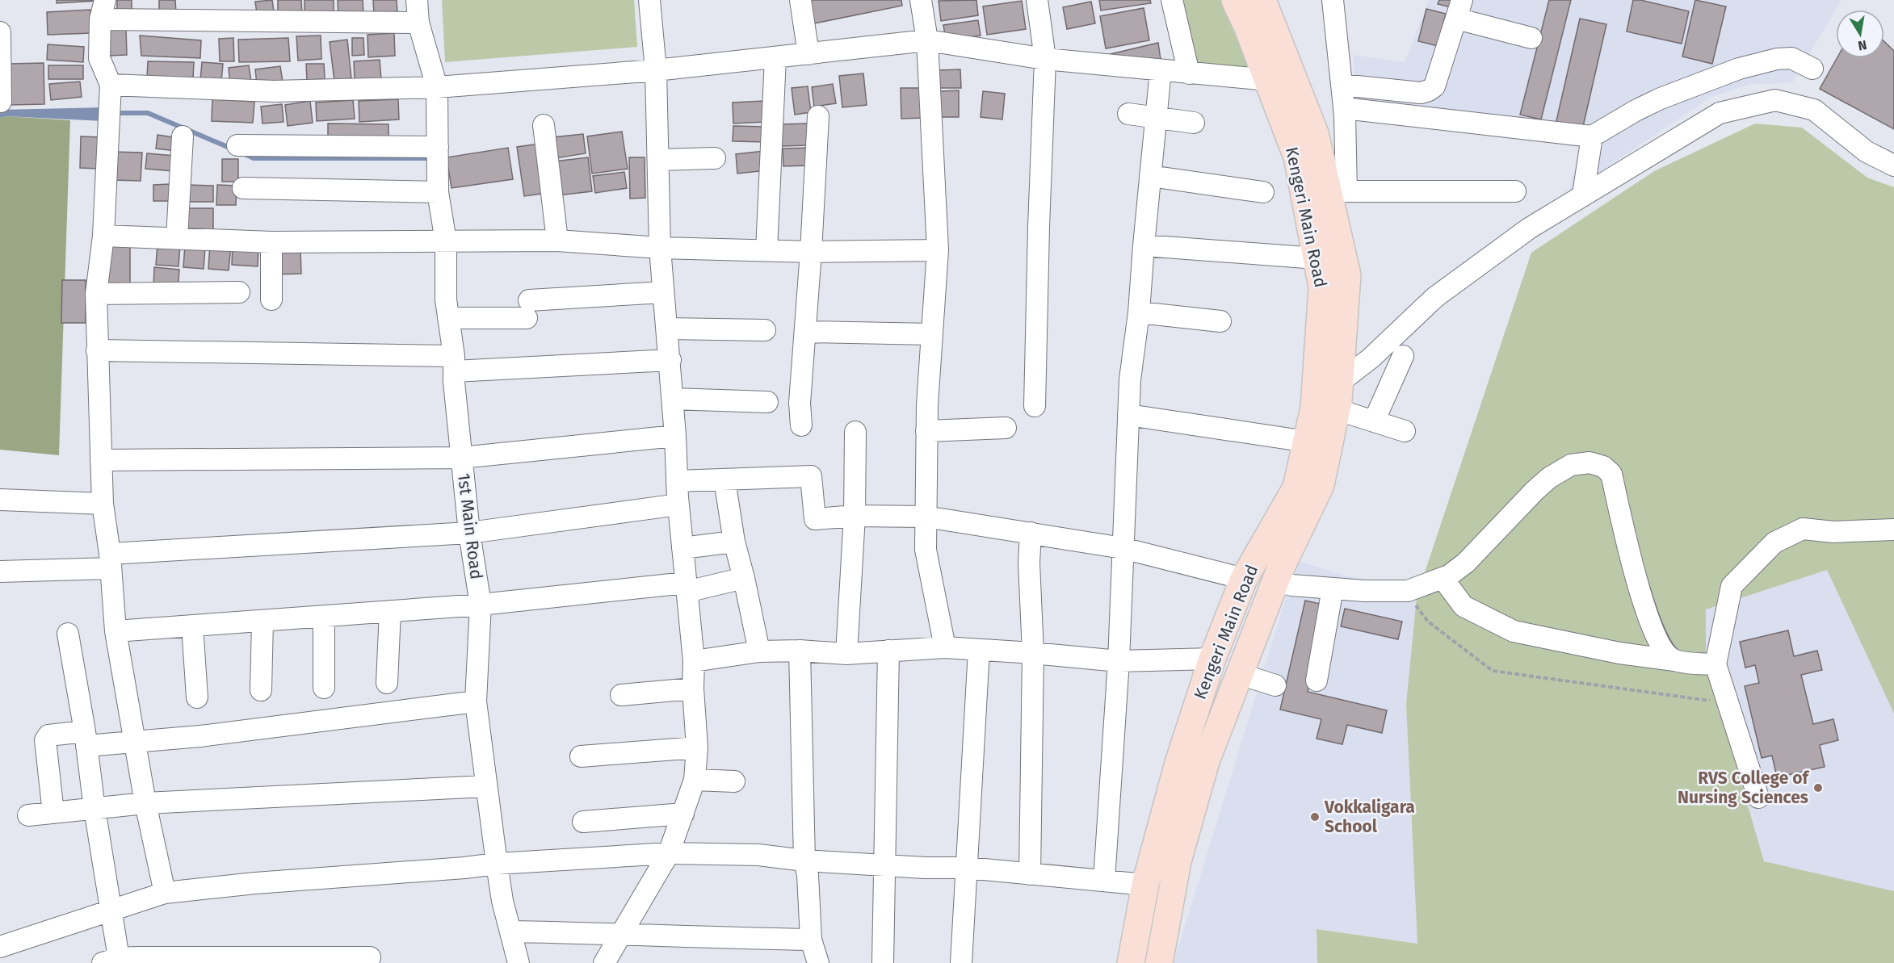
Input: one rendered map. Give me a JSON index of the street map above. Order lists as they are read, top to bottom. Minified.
{"streets":{"main road":["Kengeri Main Road"],"street":["1st Main Road"]},"places":["RVS College of Nursing Sciences","Vokkaligara School"],"north":"bottom"}
